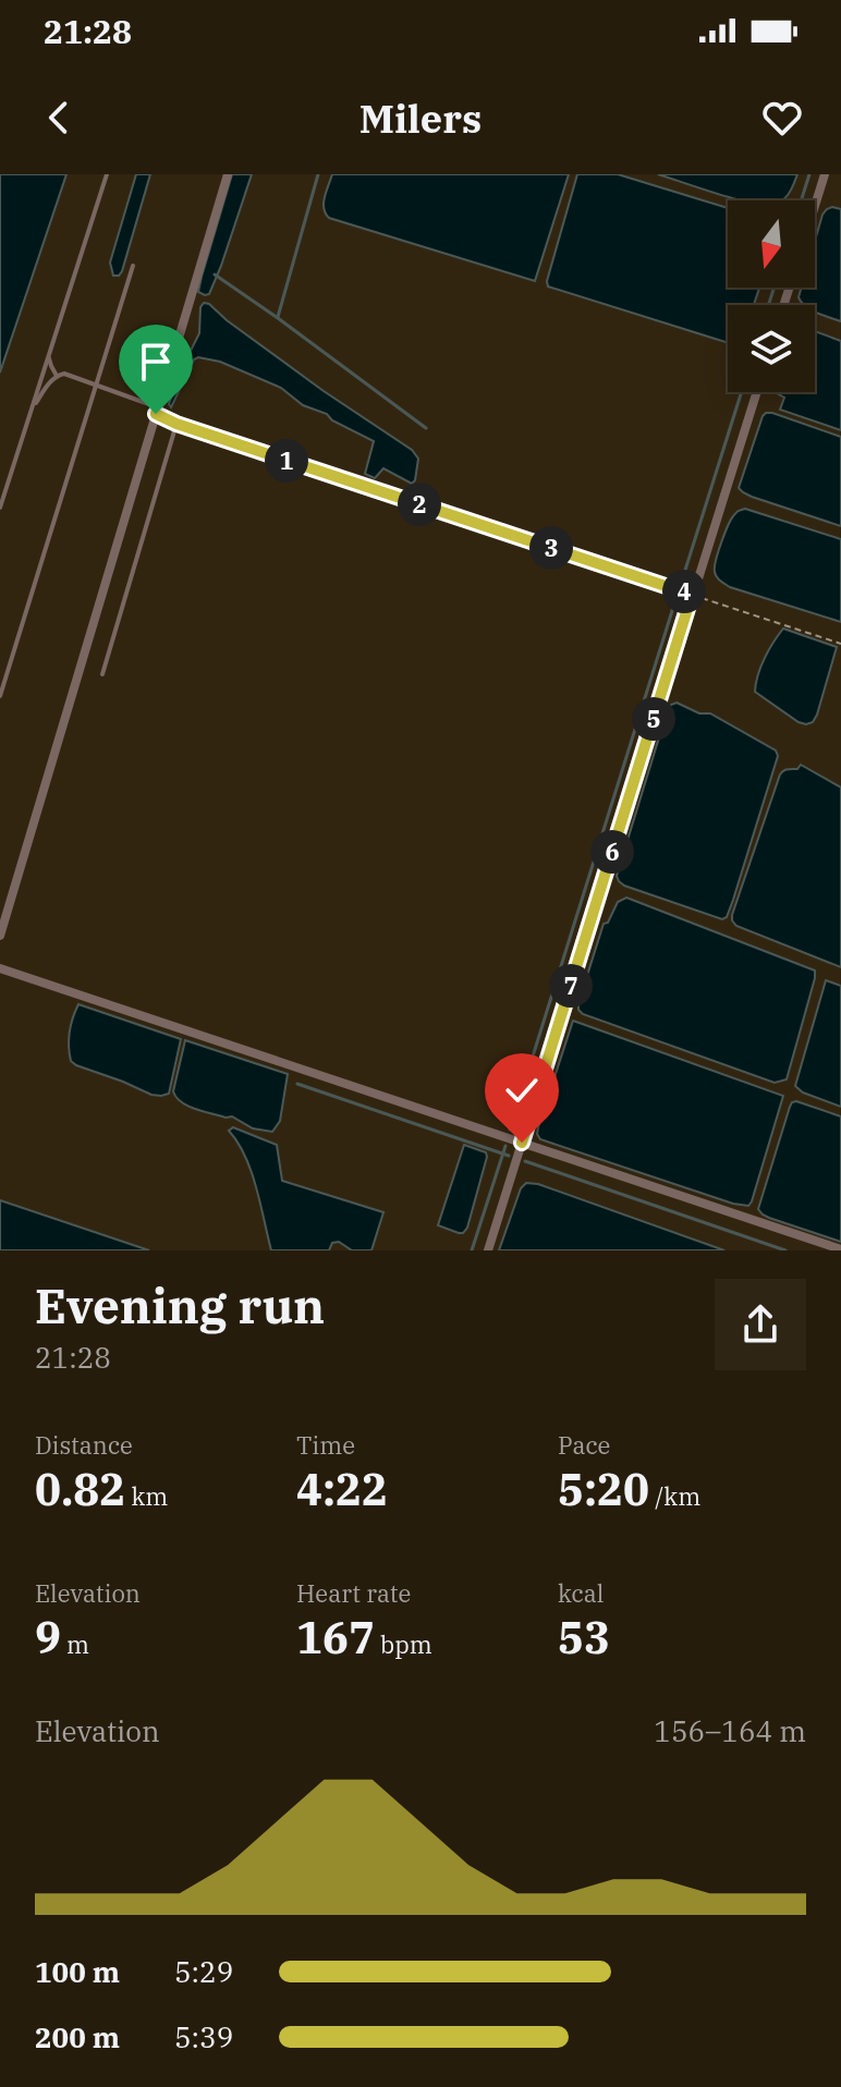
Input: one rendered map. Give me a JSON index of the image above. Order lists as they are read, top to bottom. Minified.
{"north":"bottom","page":{"status":"21:28","header":"Milers","pins":["1","2","3","4","5","6","7"],"heading":["Evening run","21:28"],"stats":[["Distance","0.82 km"],["Time","4:22"],["Pace","5:20 /km"],["Elevation","9 m"],["Heart rate","167 bpm"],["kcal","53"]],"chart":["Elevation","156–164 m"],"list":[{"name":"100 m","note":"5:29"},{"name":"200 m","note":"5:39"}]}}
